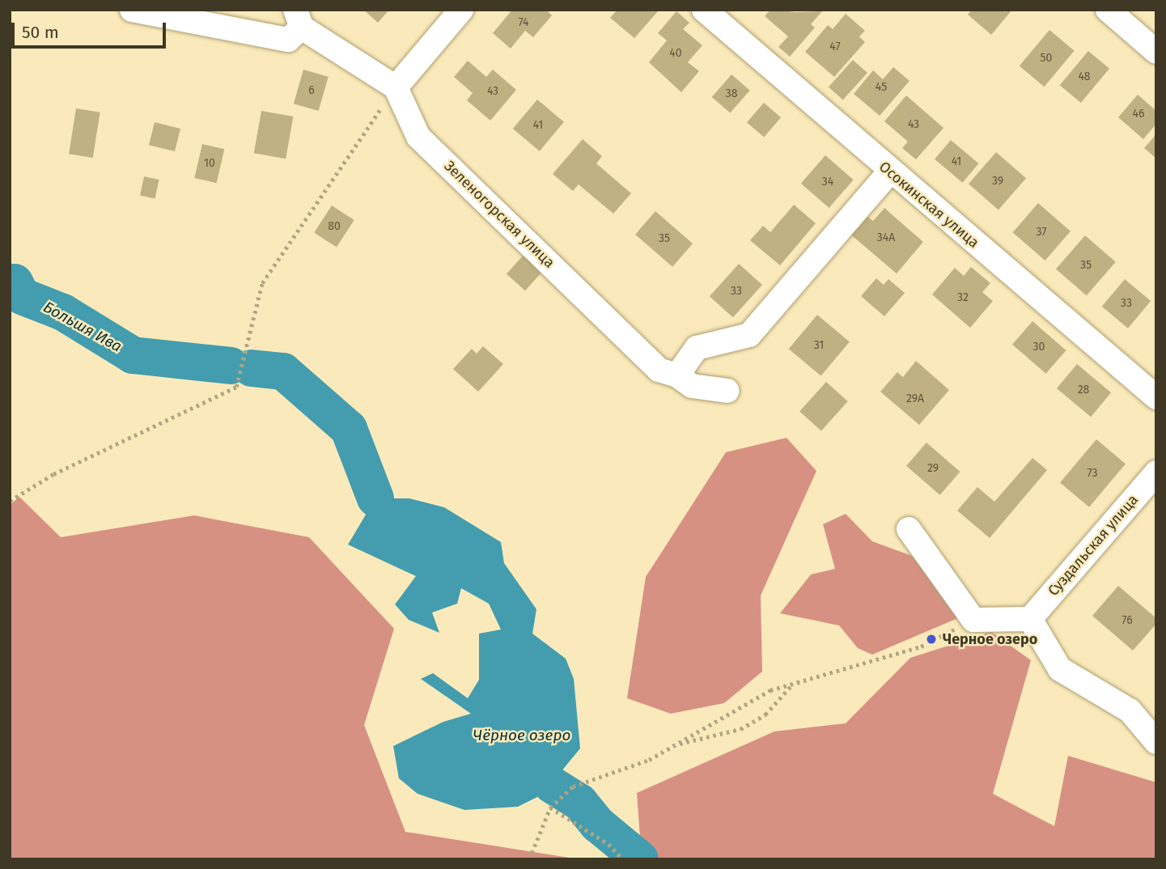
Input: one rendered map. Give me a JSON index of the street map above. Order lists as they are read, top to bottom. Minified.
{"streets":{"street":["Осокинская улица","Зеленогорская улица","Суздальская улица"]},"water":["Большя Ива","Чёрное озеро"],"places":["Черное озеро"],"house_numbers":["74","47","40","50","48","45","6","43","38","46","43","41","41","10","39","34","80","37","34А","35","35","33","32","33","31","30","28","29А","29","73","76"],"scale_bar":"50 m"}
